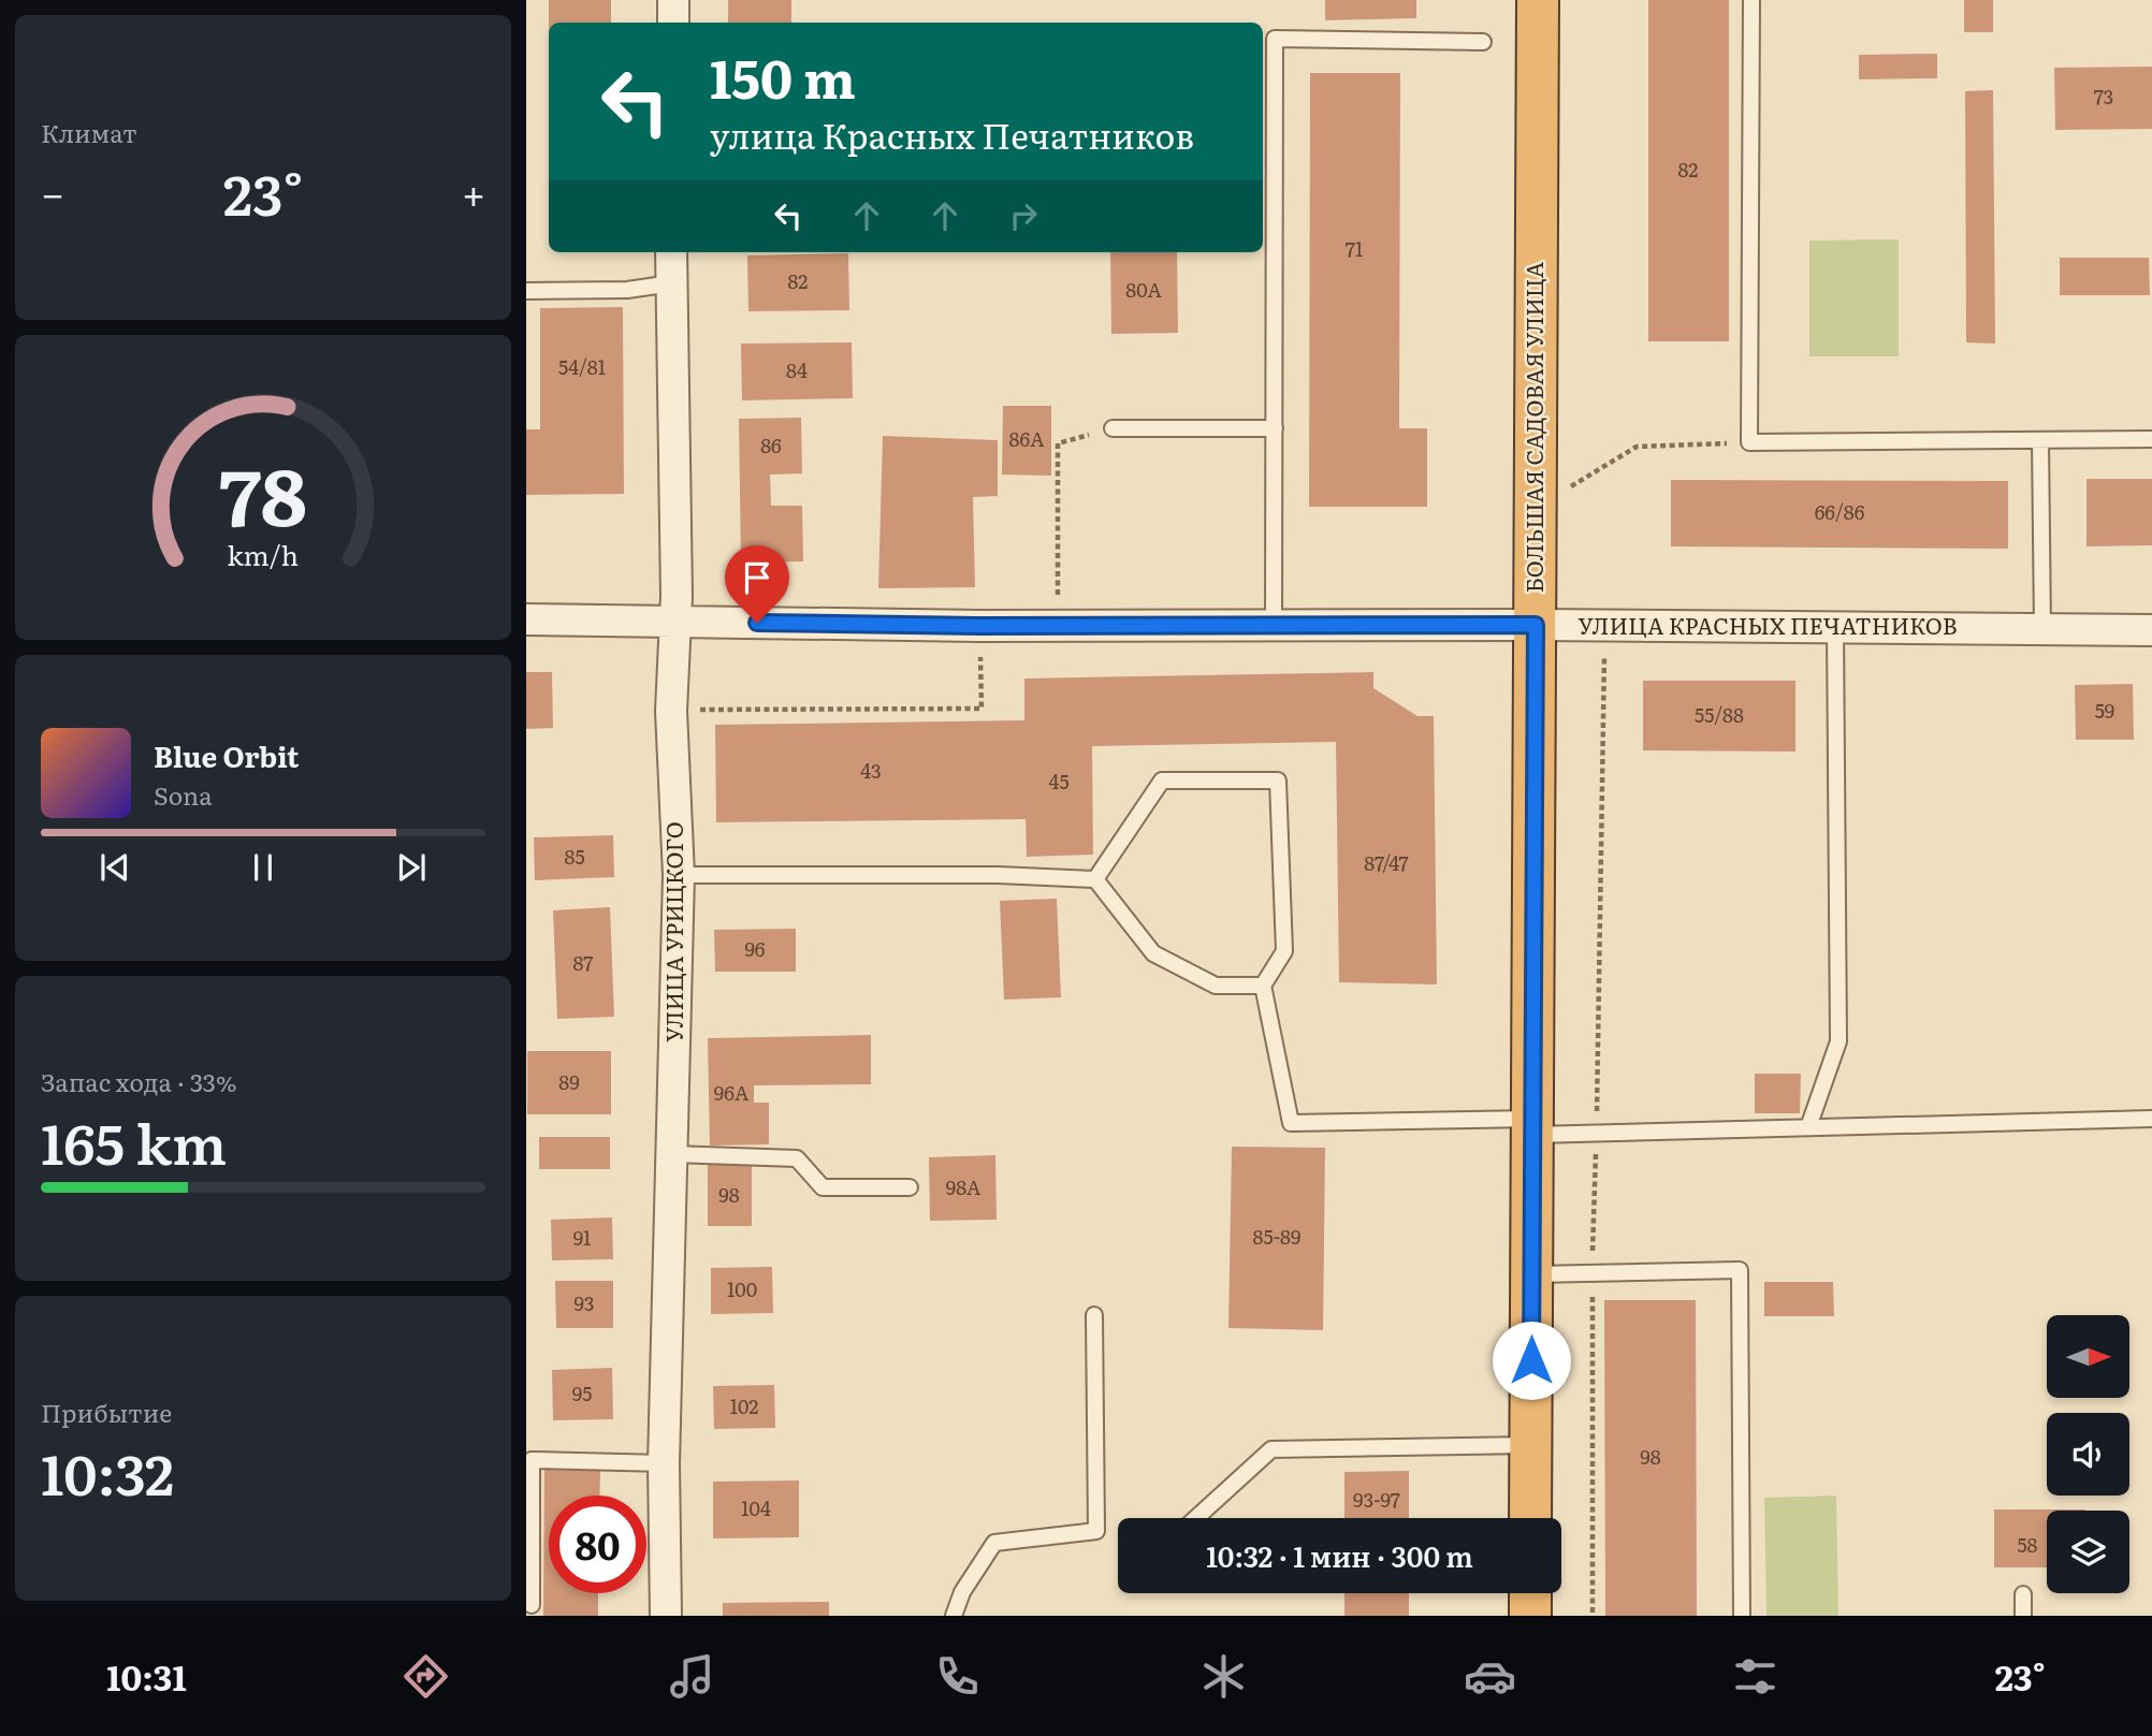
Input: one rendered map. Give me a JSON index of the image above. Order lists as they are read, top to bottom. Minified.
{"streets":{"highway":["БОЛЬШАЯ САДОВАЯ УЛИЦА"],"street":["УЛИЦА КРАСНЫХ ПЕЧАТНИКОВ","УЛИЦА УРИЦКОГО"]},"crossings":[["БОЛЬШАЯ САДОВАЯ УЛИЦА","УЛИЦА КРАСНЫХ ПЕЧАТНИКОВ"],["УЛИЦА КРАСНЫХ ПЕЧАТНИКОВ","УЛИЦА УРИЦКОГО"]],"house_numbers":["73","82","71","82","80А","54/81","84","86А","86","66/86","59","55/88","43","45","85","87/47","96","87","89","96А","98А","98","85-89","91","100","93","95","102","98","93-97","104","58"],"north":"right","page":{"tile":["Климат",["Запас хода · 33%","165 km"],["Прибытие","10:32"]],"turn":["150 m","улица Красных Печатников"],"heat":["−","23°","+"],"song":["Blue Orbit","Sona"],"limit":"80","trip":"10:32 · 1 мин · 300 m","tabs":["10:31","23°"],"gauge":["78","km/h"]}}
